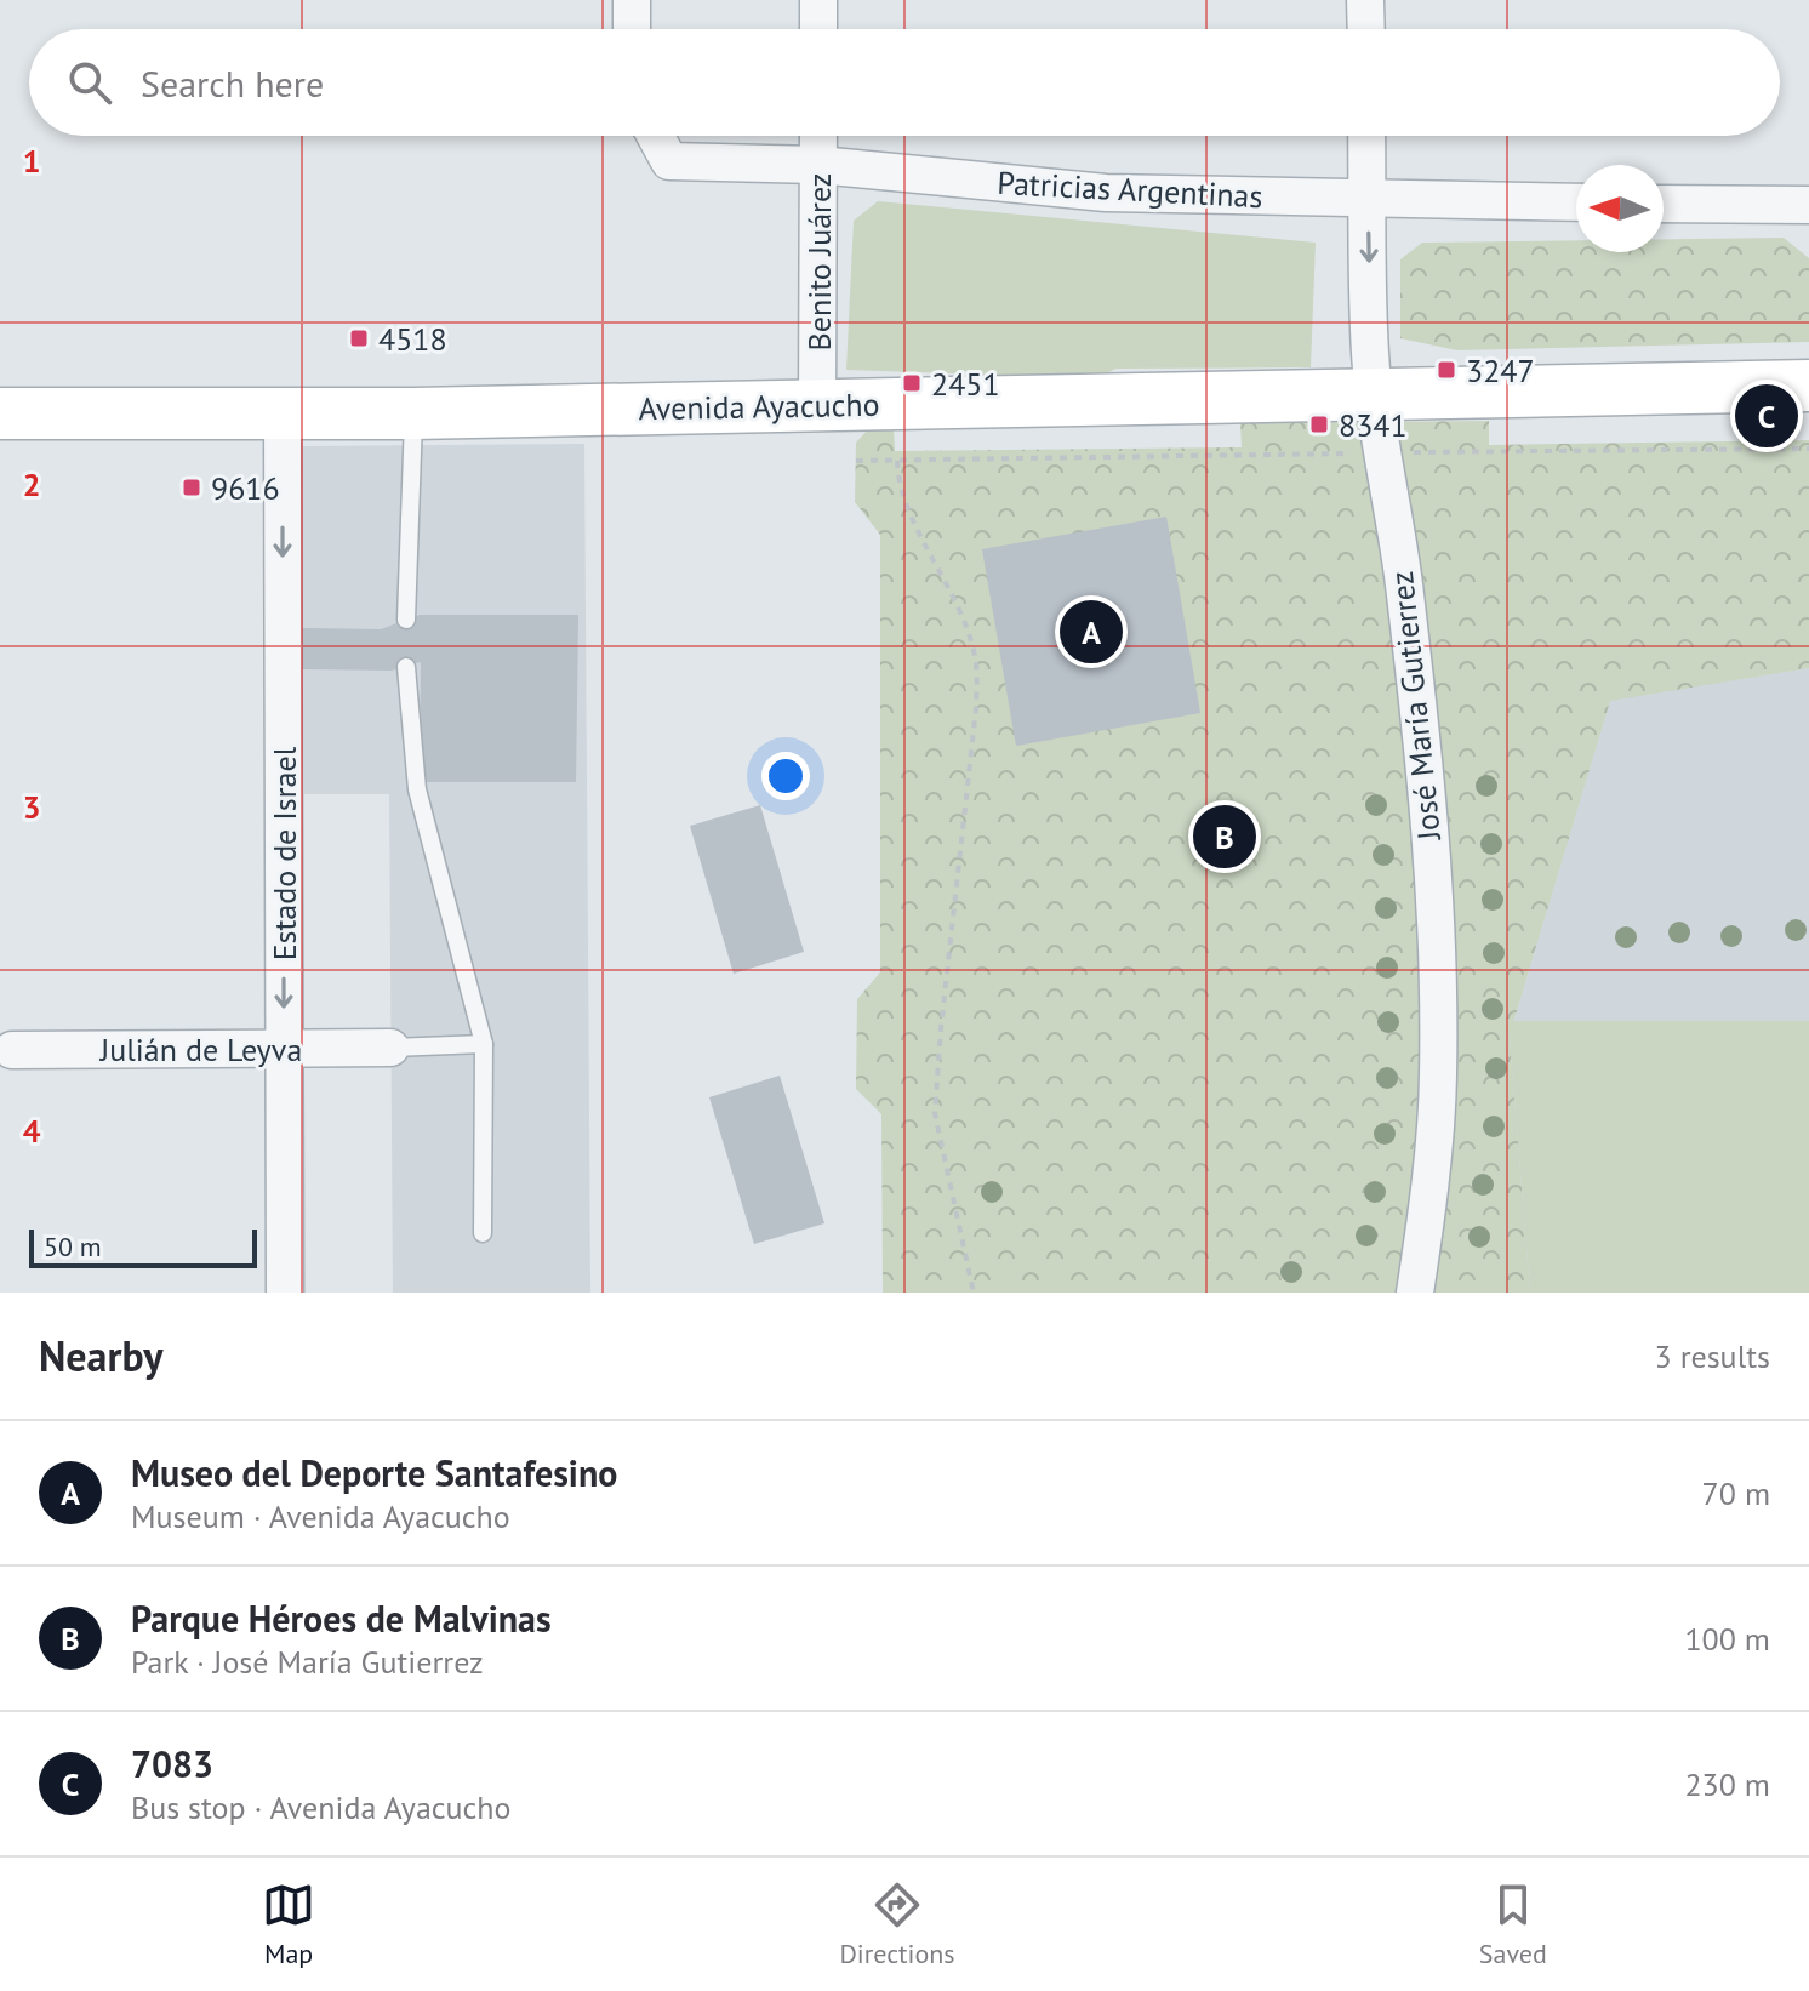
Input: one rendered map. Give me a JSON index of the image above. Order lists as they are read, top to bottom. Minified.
{"streets":{"main road":["Avenida Ayacucho"],"street":["Patricias Argentinas","Benito Juárez","José María Gutierrez","Estado de Israel","Julián de Leyva"]},"crossings":[["Patricias Argentinas","Benito Juárez"],["Patricias Argentinas","José María Gutierrez"],["Benito Juárez","Avenida Ayacucho"],["Avenida Ayacucho","José María Gutierrez"],["Avenida Ayacucho","Estado de Israel"],["Estado de Israel","Julián de Leyva"]],"one_way":["Estado de Israel"],"places":{"transit":["4518","3247","2451","8341","9616"]},"scale_bar":"50 m","north":"left","page":{"search":"Search here","pins":["C","A","B"],"scale":"50 m","heading":["Nearby","3 results"],"list":[{"mark":"A","name":"Museo del Deporte Santafesino","note":"Museum · Avenida Ayacucho","value":"70 m"},{"mark":"B","name":"Parque Héroes de Malvinas","note":"Park · José María Gutierrez","value":"100 m"},{"mark":"C","name":"7083","note":"Bus stop · Avenida Ayacucho","value":"230 m"}],"nav":["Map","Directions","Saved"]},"grid":{"rows":["1","2","3","4"]}}
